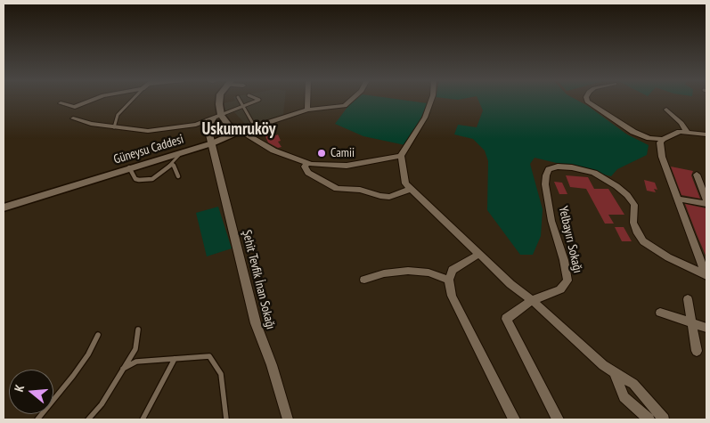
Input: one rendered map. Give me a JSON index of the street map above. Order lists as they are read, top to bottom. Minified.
{"streets":{"street":["Güneysu Caddesi","Yelbayırı Sokağı","Şehit Tevfik İnan Sokağı"]},"crossings":[["Güneysu Caddesi","Şehit Tevfik İnan Sokağı"]],"districts":["Uskumruköy"],"places":["Camii"],"north":"left"}
